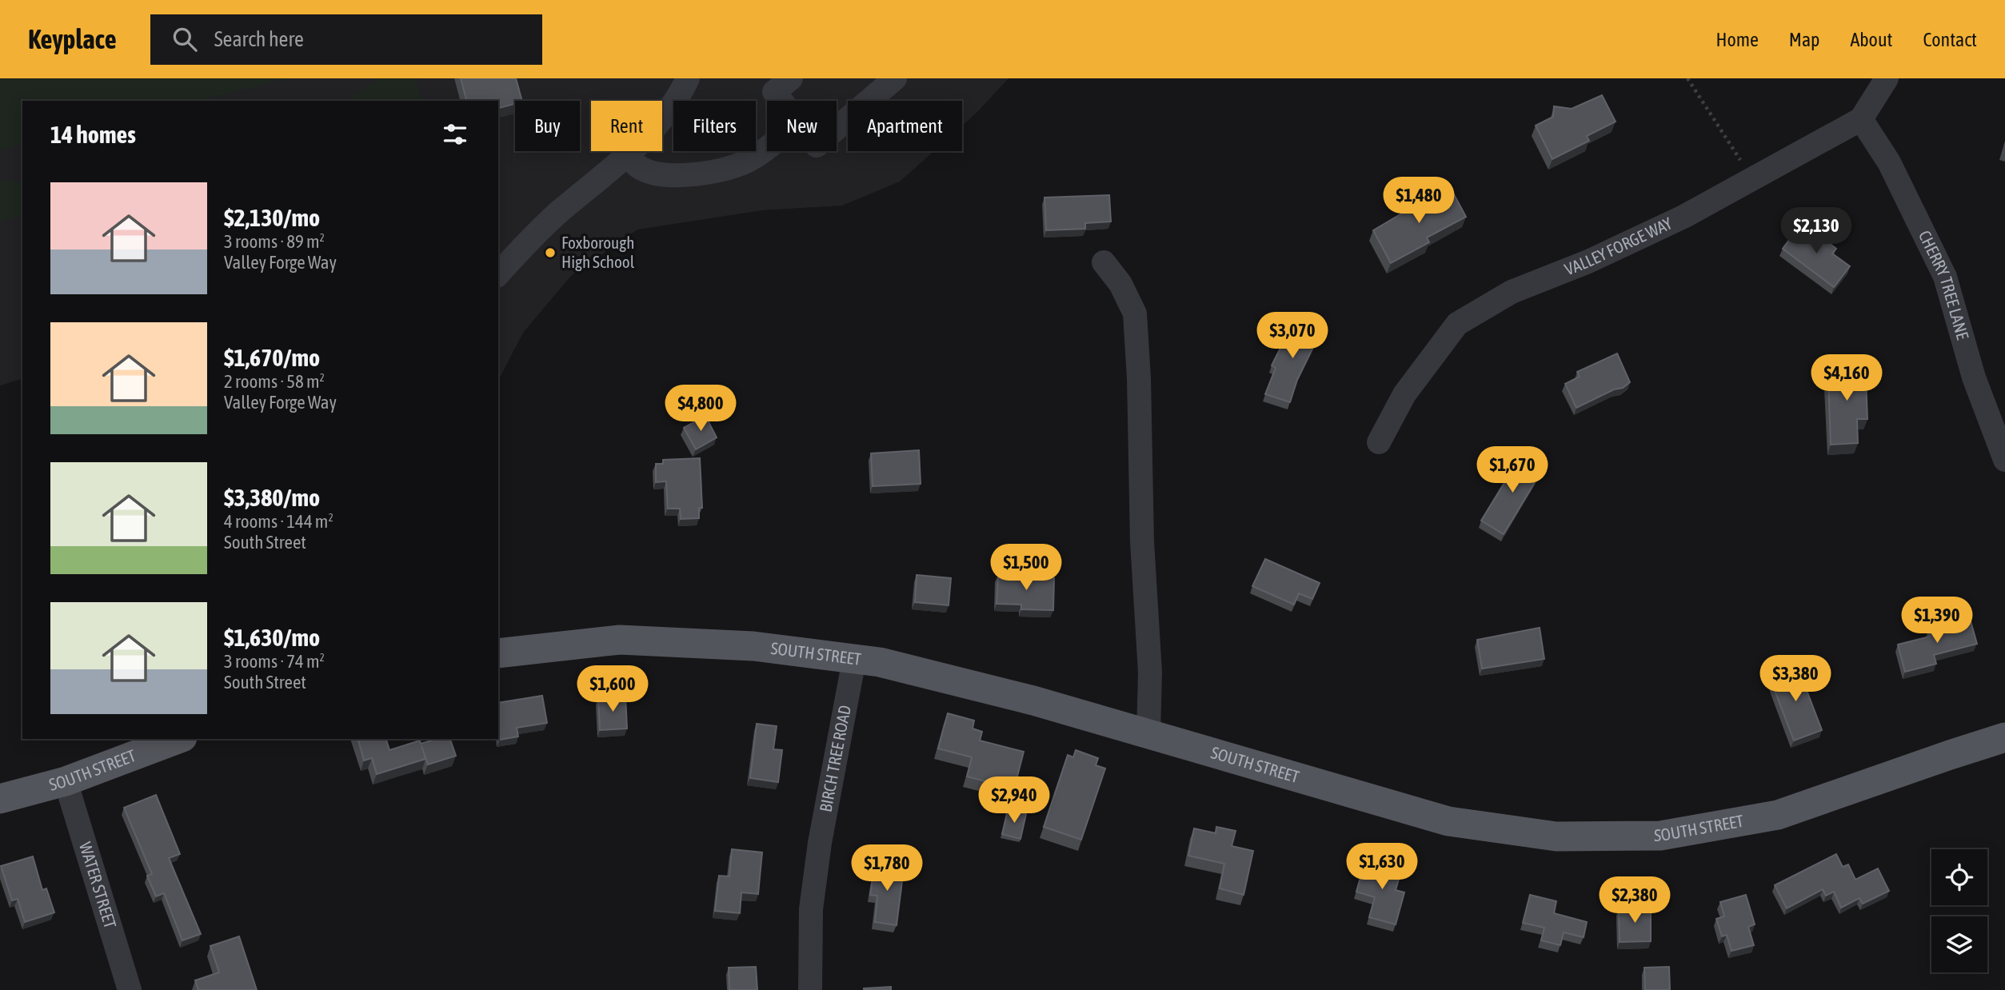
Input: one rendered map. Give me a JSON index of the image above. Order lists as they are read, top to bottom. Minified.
{"streets":{"main road":["SOUTH STREET"],"street":["VALLEY FORGE WAY","CHERRY TREE LANE","BIRCH TREE ROAD","WATER STREET"]},"crossings":[["VALLEY FORGE WAY","CHERRY TREE LANE"],["SOUTH STREET","BIRCH TREE ROAD"],["SOUTH STREET","WATER STREET"]],"places":["Foxborough High School"],"page":{"header":"Keyplace","search":"Search here","nav":["Home","Map","About","Contact"],"chip":["Buy","Rent","Filters","New","Apartment"],"heading":"14 homes","list":[{"name":"$2,130/mo","note":"3 rooms · 89 m² · Valley Forge Way"},{"name":"$1,670/mo","note":"2 rooms · 58 m² · Valley Forge Way"},{"name":"$3,380/mo","note":"4 rooms · 144 m² · South Street"},{"name":"$1,630/mo","note":"3 rooms · 74 m² · South Street"}],"price":["$1,480","$2,130","$3,070","$4,160","$4,800","$1,670","$1,500","$1,390","$3,380","$1,600","$2,940","$1,630","$1,780","$2,380"]}}
